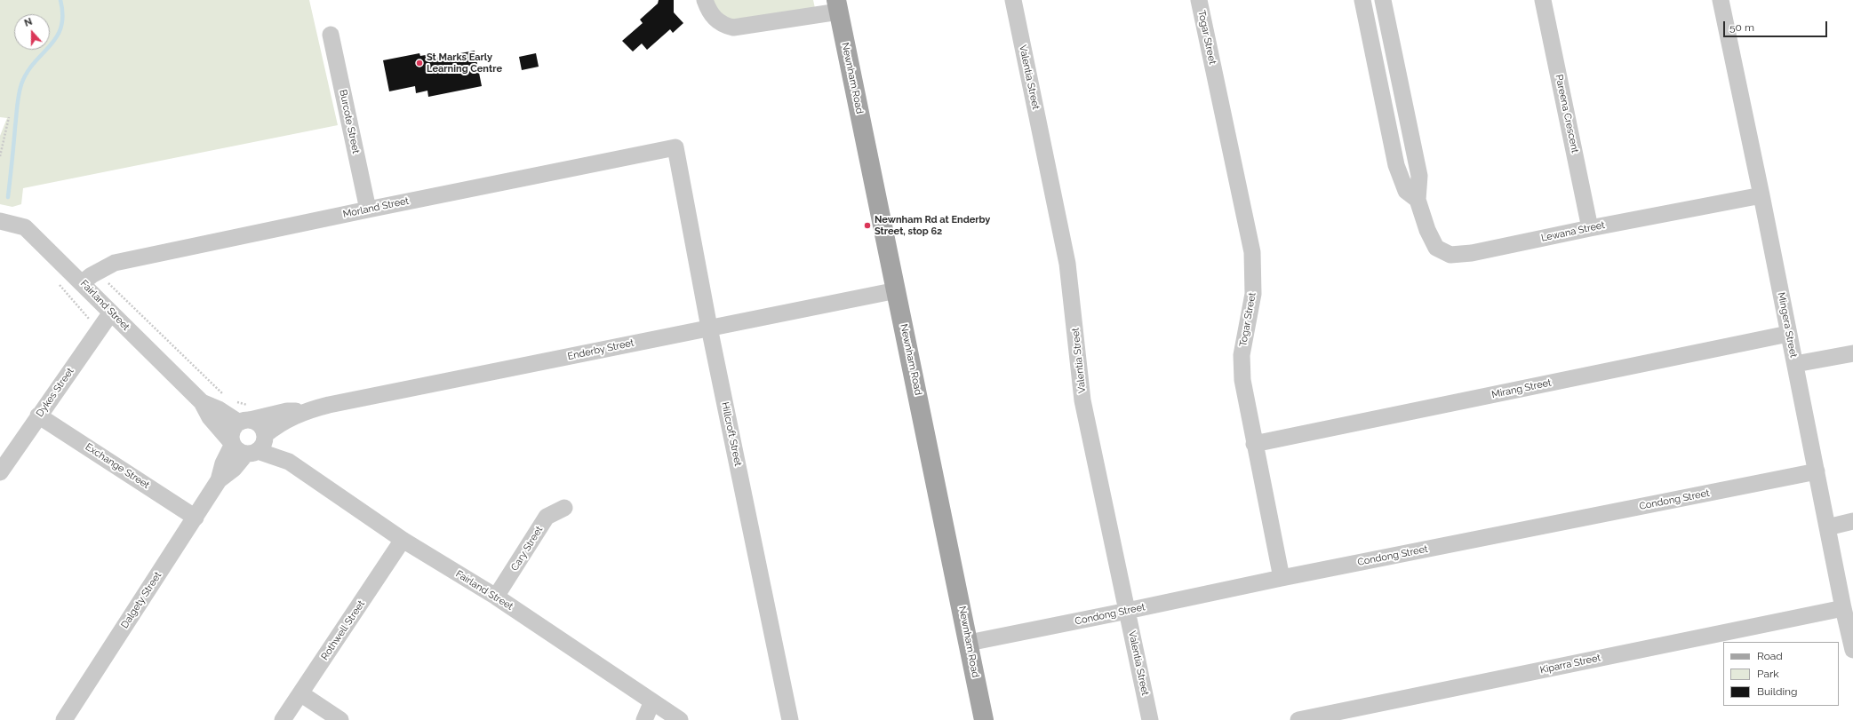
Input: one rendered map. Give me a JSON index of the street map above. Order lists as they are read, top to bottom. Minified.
{"streets":{"main road":["Newnham Road"],"street":["Togar Street","Valentia Street","Pareena Crescent","Burcote Street","Morland Street","Lewana Street","Fairland Street","Mingera Street","Enderby Street","Mirang Street","Dykes Street","Hillcroft Street","Exchange Street","Condong Street","Cary Street","Dalgety Street","Rothwell Street","Kiparra Street"]},"crossings":[["Togar Street","Mirang Street"],["Togar Street","Condong Street"],["Valentia Street","Condong Street"],["Newnham Road","Enderby Street"],["Newnham Road","Condong Street"],["Pareena Crescent","Lewana Street"],["Burcote Street","Morland Street"],["Morland Street","Fairland Street"],["Morland Street","Hillcroft Street"],["Lewana Street","Mingera Street"],["Fairland Street","Enderby Street"],["Fairland Street","Dykes Street"],["Fairland Street","Cary Street"],["Fairland Street","Dalgety Street"],["Fairland Street","Rothwell Street"],["Mingera Street","Mirang Street"],["Mingera Street","Condong Street"],["Mingera Street","Kiparra Street"],["Enderby Street","Hillcroft Street"],["Enderby Street","Dalgety Street"],["Dykes Street","Exchange Street"],["Exchange Street","Dalgety Street"]],"places":["St Marks Early Learning Centre","Newnham Rd at Enderby Street, stop 62"],"legend":["Road","Park","Building"],"scale_bar":"50 m","north":"top"}
